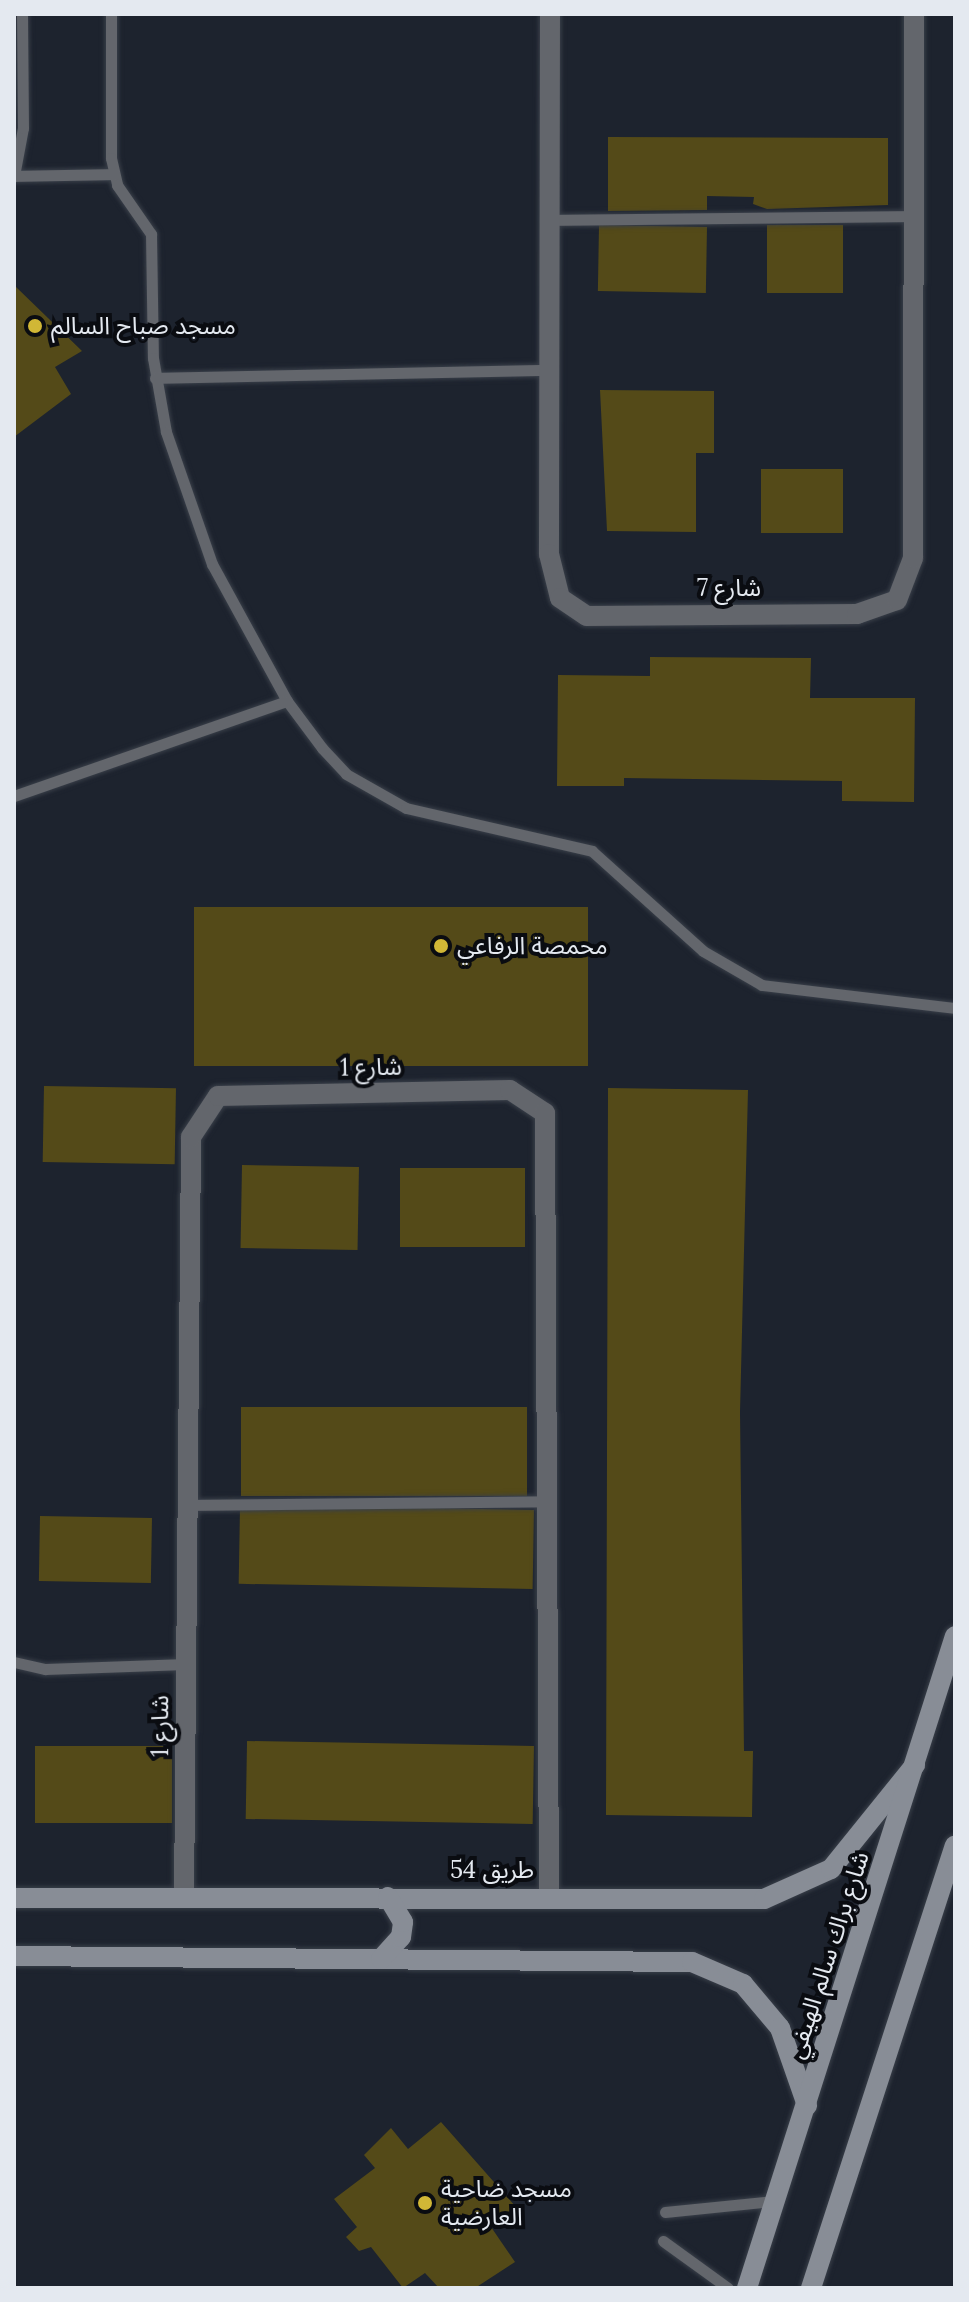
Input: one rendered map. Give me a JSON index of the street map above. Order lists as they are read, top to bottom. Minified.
{"streets":{"street":["شارع 7","شارع 1","طريق 54","شارع براك سالم الهيفي"]},"crossings":[["شارع 1","طريق 54"],["طريق 54","شارع براك سالم الهيفي"]],"places":["مسجد صباح السالم","محمصة الرفاعي","مسجد ضاحية العارضية"]}
